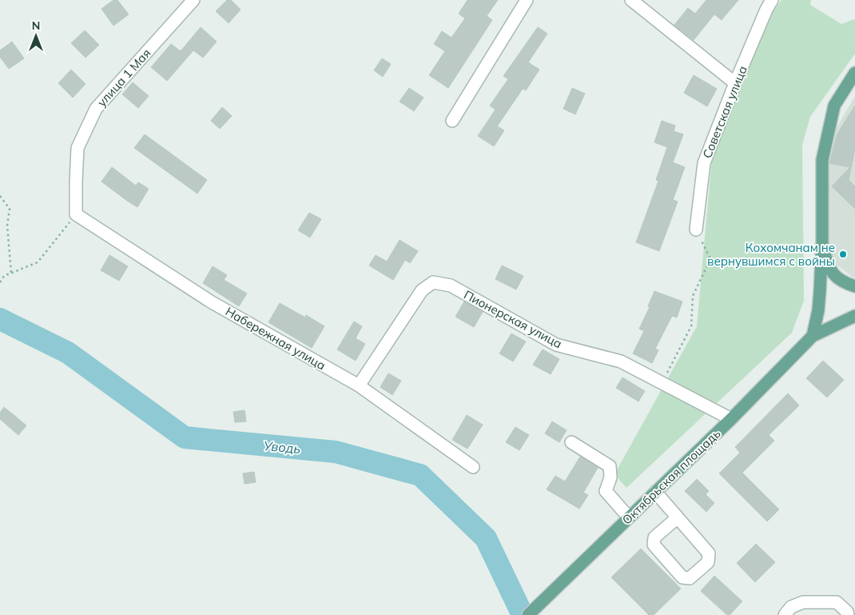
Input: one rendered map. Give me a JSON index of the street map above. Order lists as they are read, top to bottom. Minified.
{"streets":{"main road":["Октябрьская площадь"],"street":["улица 1 Мая","Советская улица","Пионерская улица","Набережная улица"]},"crossings":[["улица 1 Мая","Набережная улица"],["Пионерская улица","Набережная улица"],["Пионерская улица","Октябрьская площадь"]],"water":["Уводь"],"places":["Кохомчанам не вернувшимся с войны"],"north":"top"}
